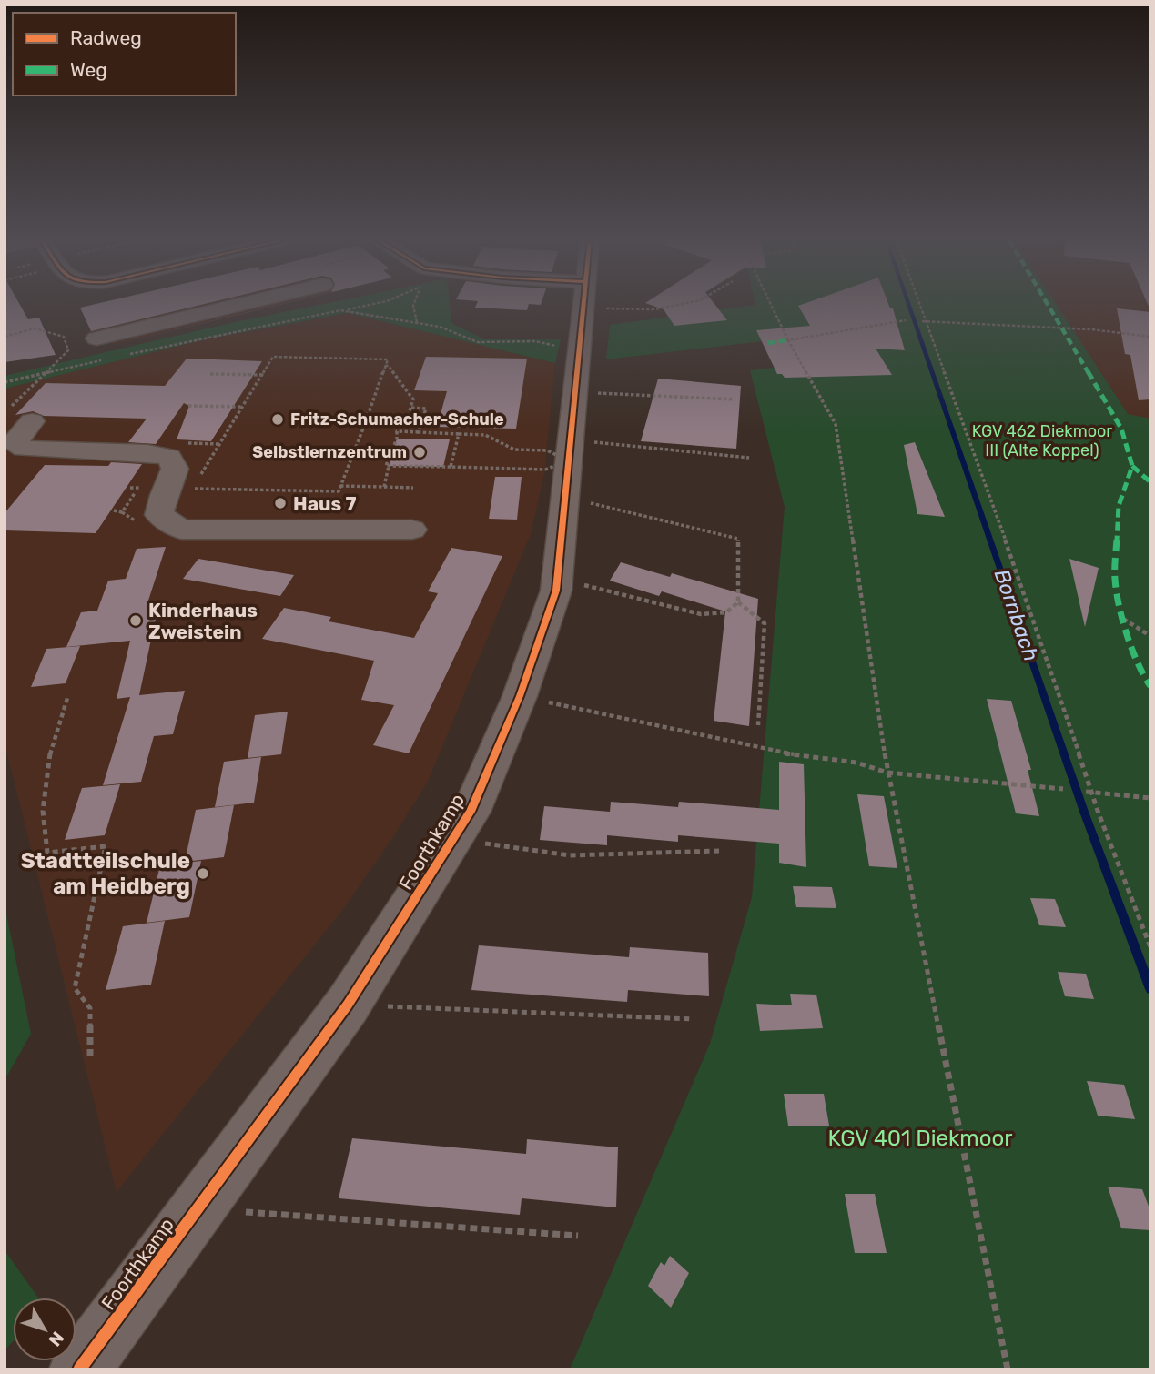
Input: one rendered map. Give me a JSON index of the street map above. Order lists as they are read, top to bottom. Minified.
{"streets":{"street":["Foorthkamp"]},"water":["Bornbach"],"parks":["KGV 462 Diekmoor III (Alte Koppel)","KGV 401 Diekmoor"],"places":["Fritz-Schumacher-Schule","Selbstlernzentrum","Haus 7","Kinderhaus Zweistein","Stadtteilschule am Heidberg"],"legend":["Radweg","Weg"],"north":"bottom right"}
